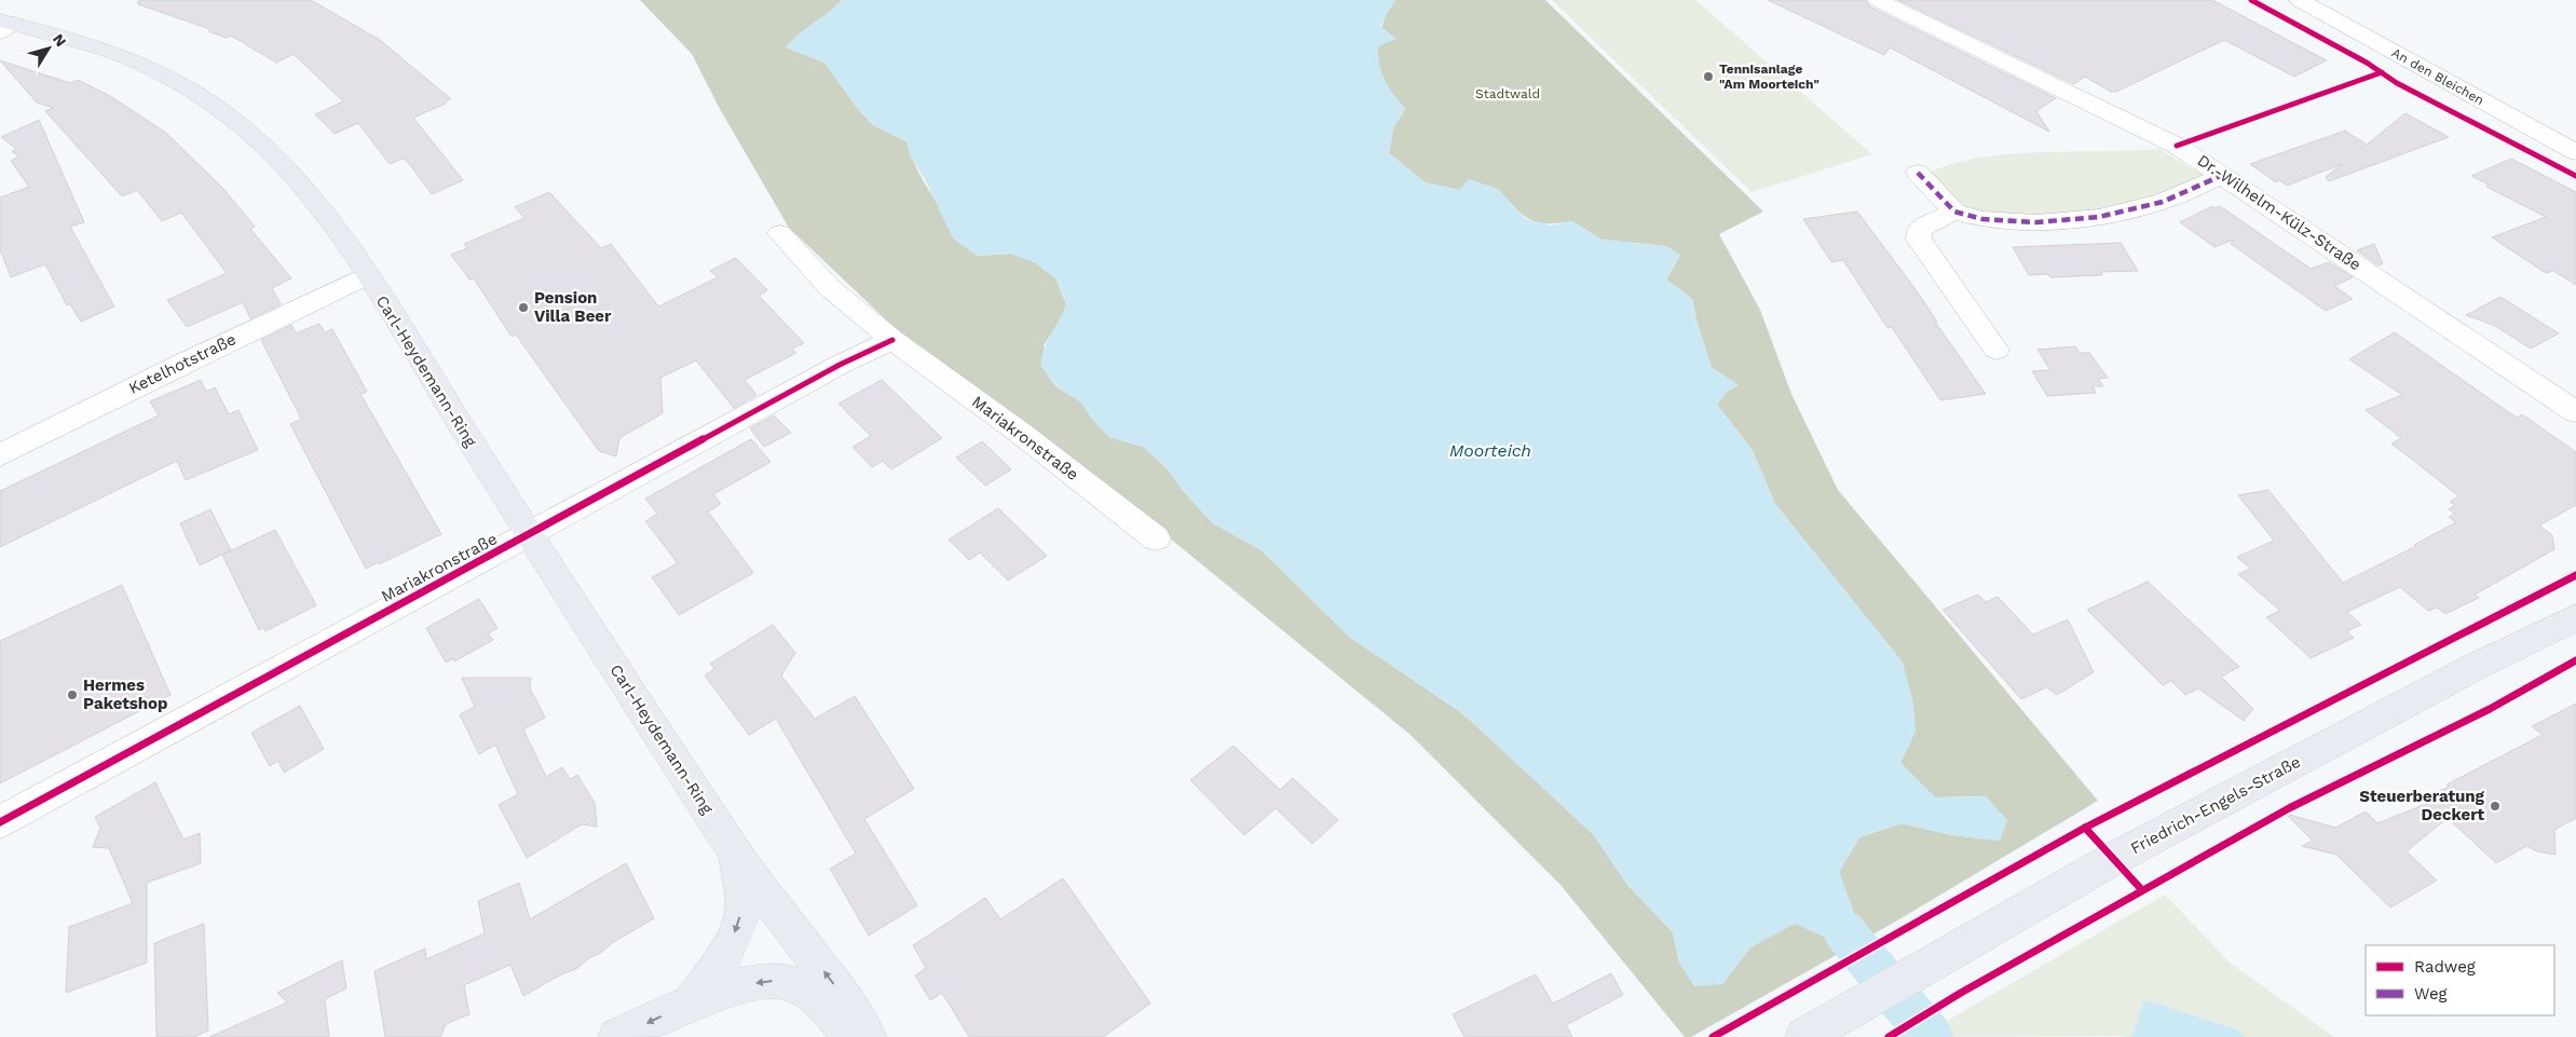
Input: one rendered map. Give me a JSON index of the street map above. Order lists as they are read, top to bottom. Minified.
{"streets":{"main road":["Carl-Heydemann-Ring","Friedrich-Engels-Straße"],"street":["An den Bleichen","Dr.-Wilhelm-Külz-Straße","Ketelhotstraße","Mariakronstraße"]},"crossings":[["Ketelhotstraße","Carl-Heydemann-Ring"],["Carl-Heydemann-Ring","Mariakronstraße"]],"water":["Moorteich"],"parks":["Stadtwald"],"places":["Tennisanlage \"Am Moorteich\"","Pension Villa Beer","Hermes Paketshop","Steuerberatung Deckert"],"legend":["Radweg","Weg"],"north":"top right"}
